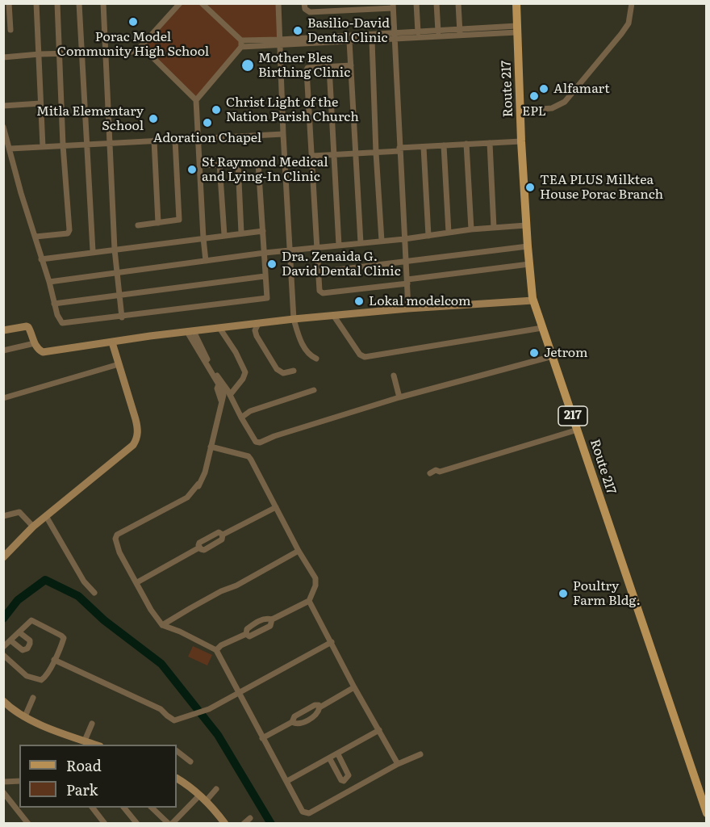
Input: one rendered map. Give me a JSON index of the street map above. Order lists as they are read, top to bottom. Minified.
{"streets":{"main road":["Route 217","217"]},"places":["Porac Model Community High School","Basilio-David Dental Clinic","Mother Bles Birthing Clinic","Alfamart","EPL","Christ Light of the Nation Parish Church","Mitla Elementary School","Adoration Chapel","St Raymond Medical and Lying-In Clinic","TEA PLUS Milktea House Porac Branch","Dra. Zenaida G. David Dental Clinic","Lokal modelcom","Jetrom","Poultry Farm Bldg."],"legend":["Road","Park"]}
